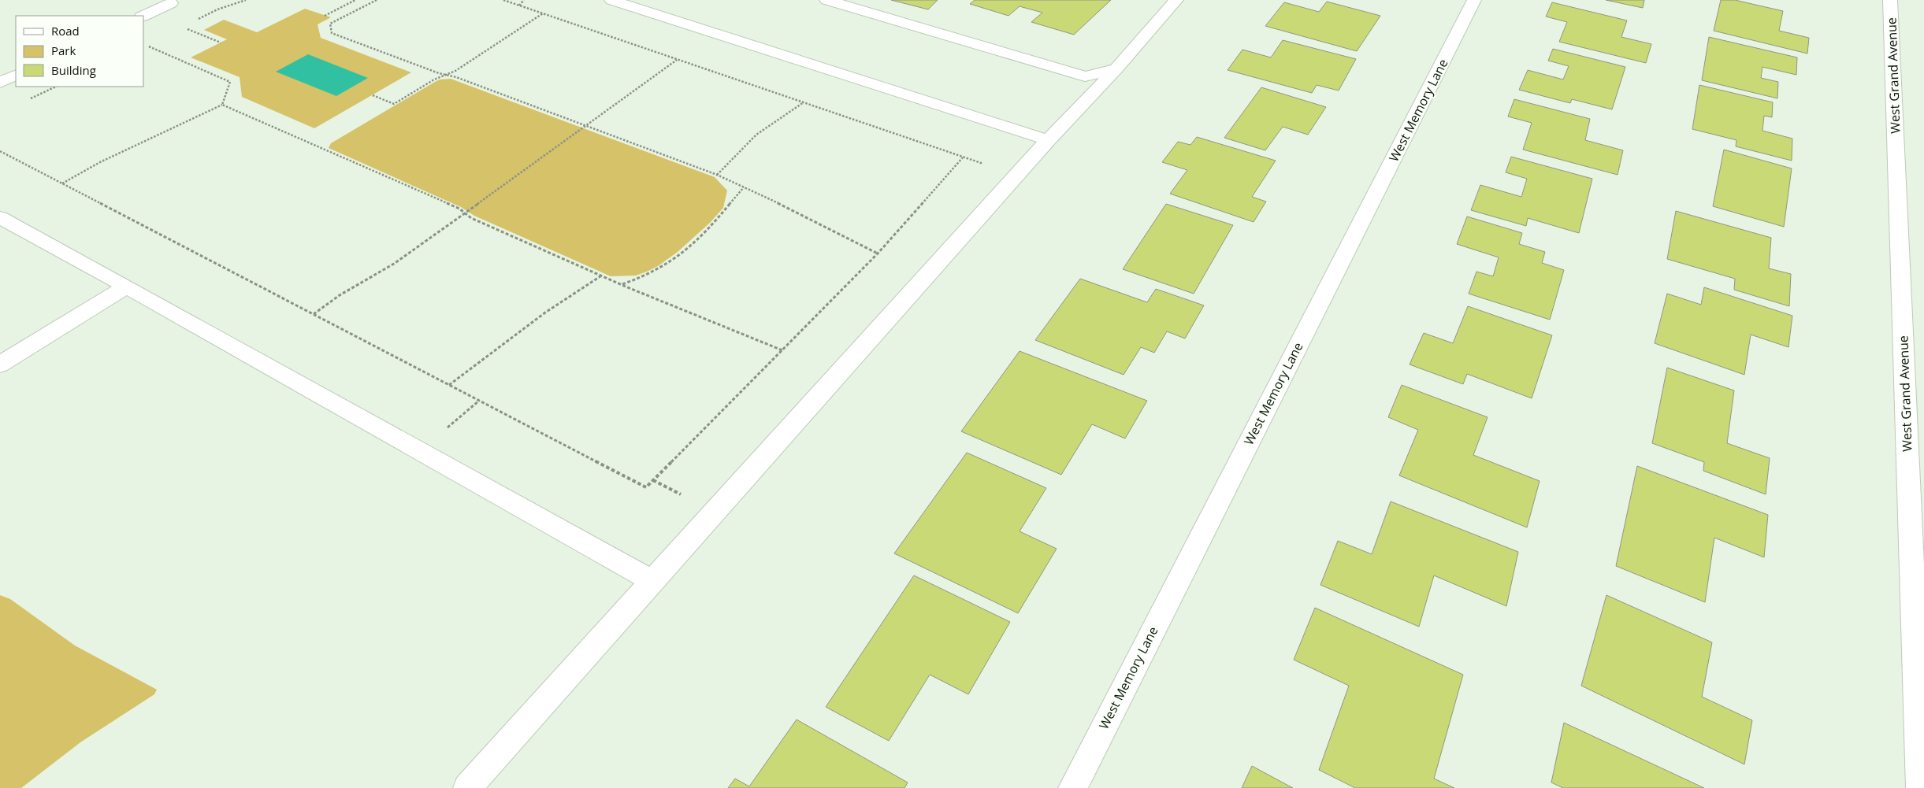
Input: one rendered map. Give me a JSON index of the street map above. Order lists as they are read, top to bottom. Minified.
{"streets":{"street":["West Grand Avenue","West Memory Lane"]},"legend":["Road","Park","Building"]}
